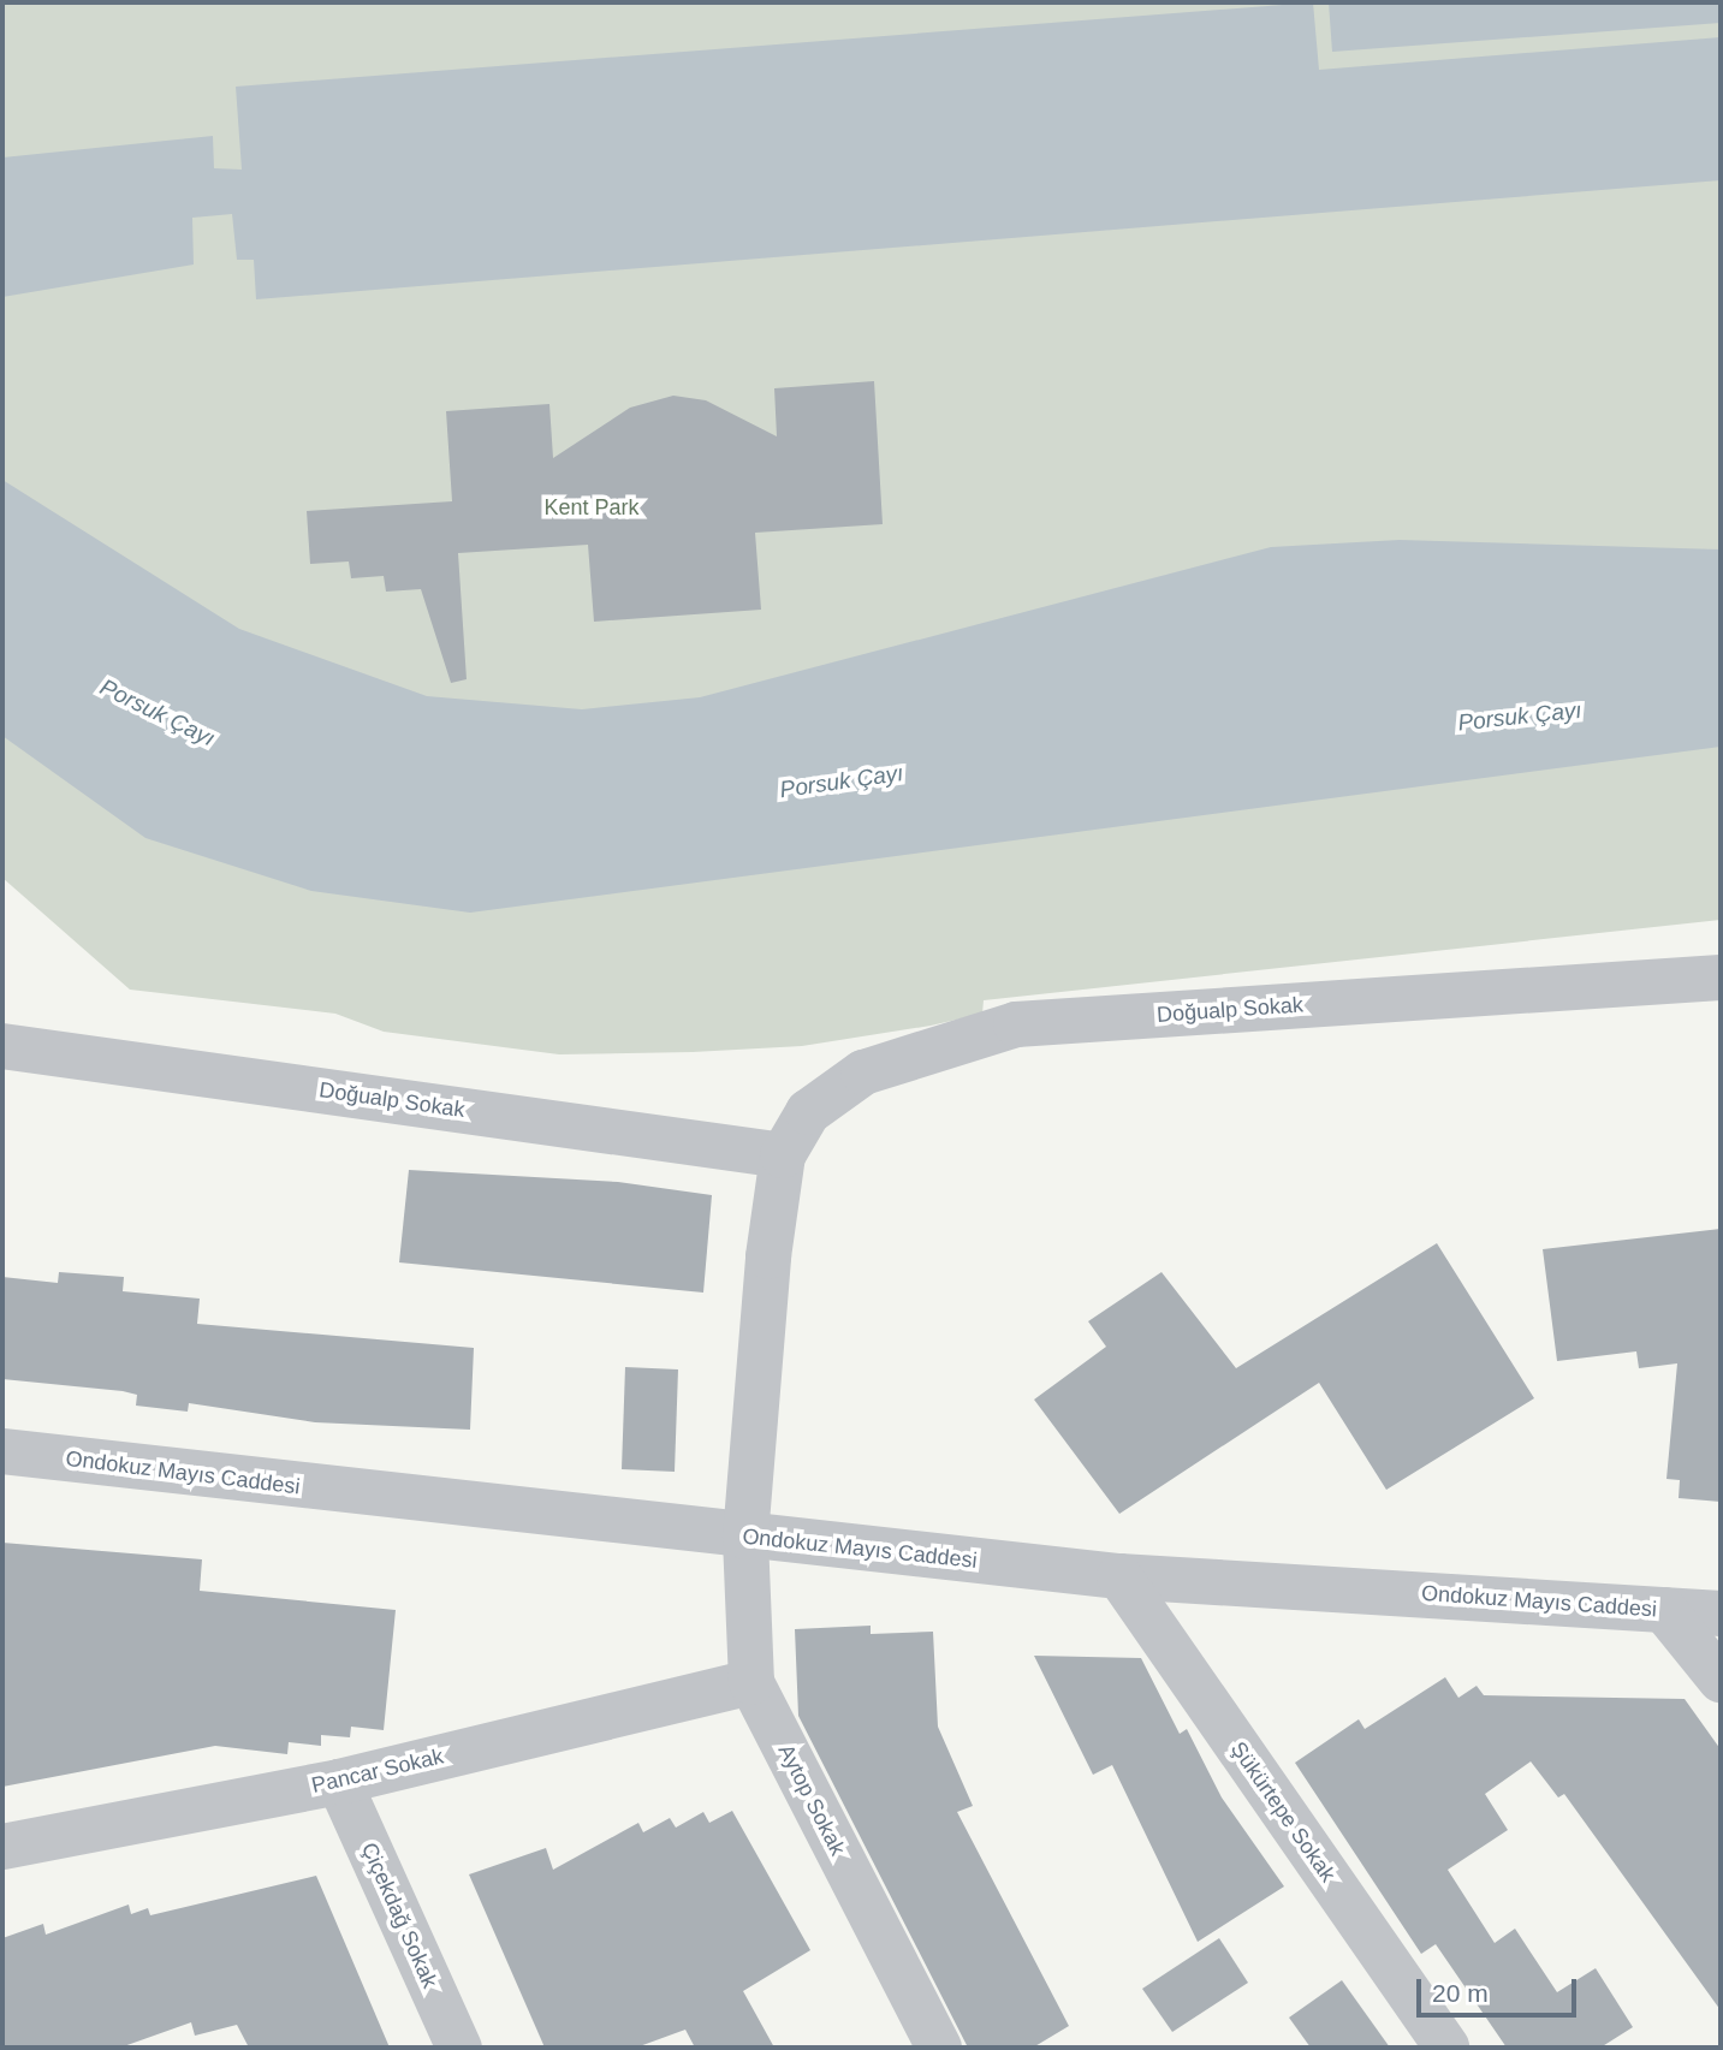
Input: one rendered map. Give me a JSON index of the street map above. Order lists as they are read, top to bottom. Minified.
{"streets":{"street":["Doğualp Sokak","Ondokuz Mayıs Caddesi","Pancar Sokak","Aytop Sokak","Şükürtepe Sokak","Çiçekdağ Sokak"]},"crossings":[["Doğualp Sokak","Ondokuz Mayıs Caddesi"],["Doğualp Sokak","Aytop Sokak"],["Ondokuz Mayıs Caddesi","Aytop Sokak"],["Ondokuz Mayıs Caddesi","Şükürtepe Sokak"],["Pancar Sokak","Aytop Sokak"],["Pancar Sokak","Çiçekdağ Sokak"]],"water":["Porsuk Çayı"],"parks":["Kent Park"],"scale_bar":"20 m"}
